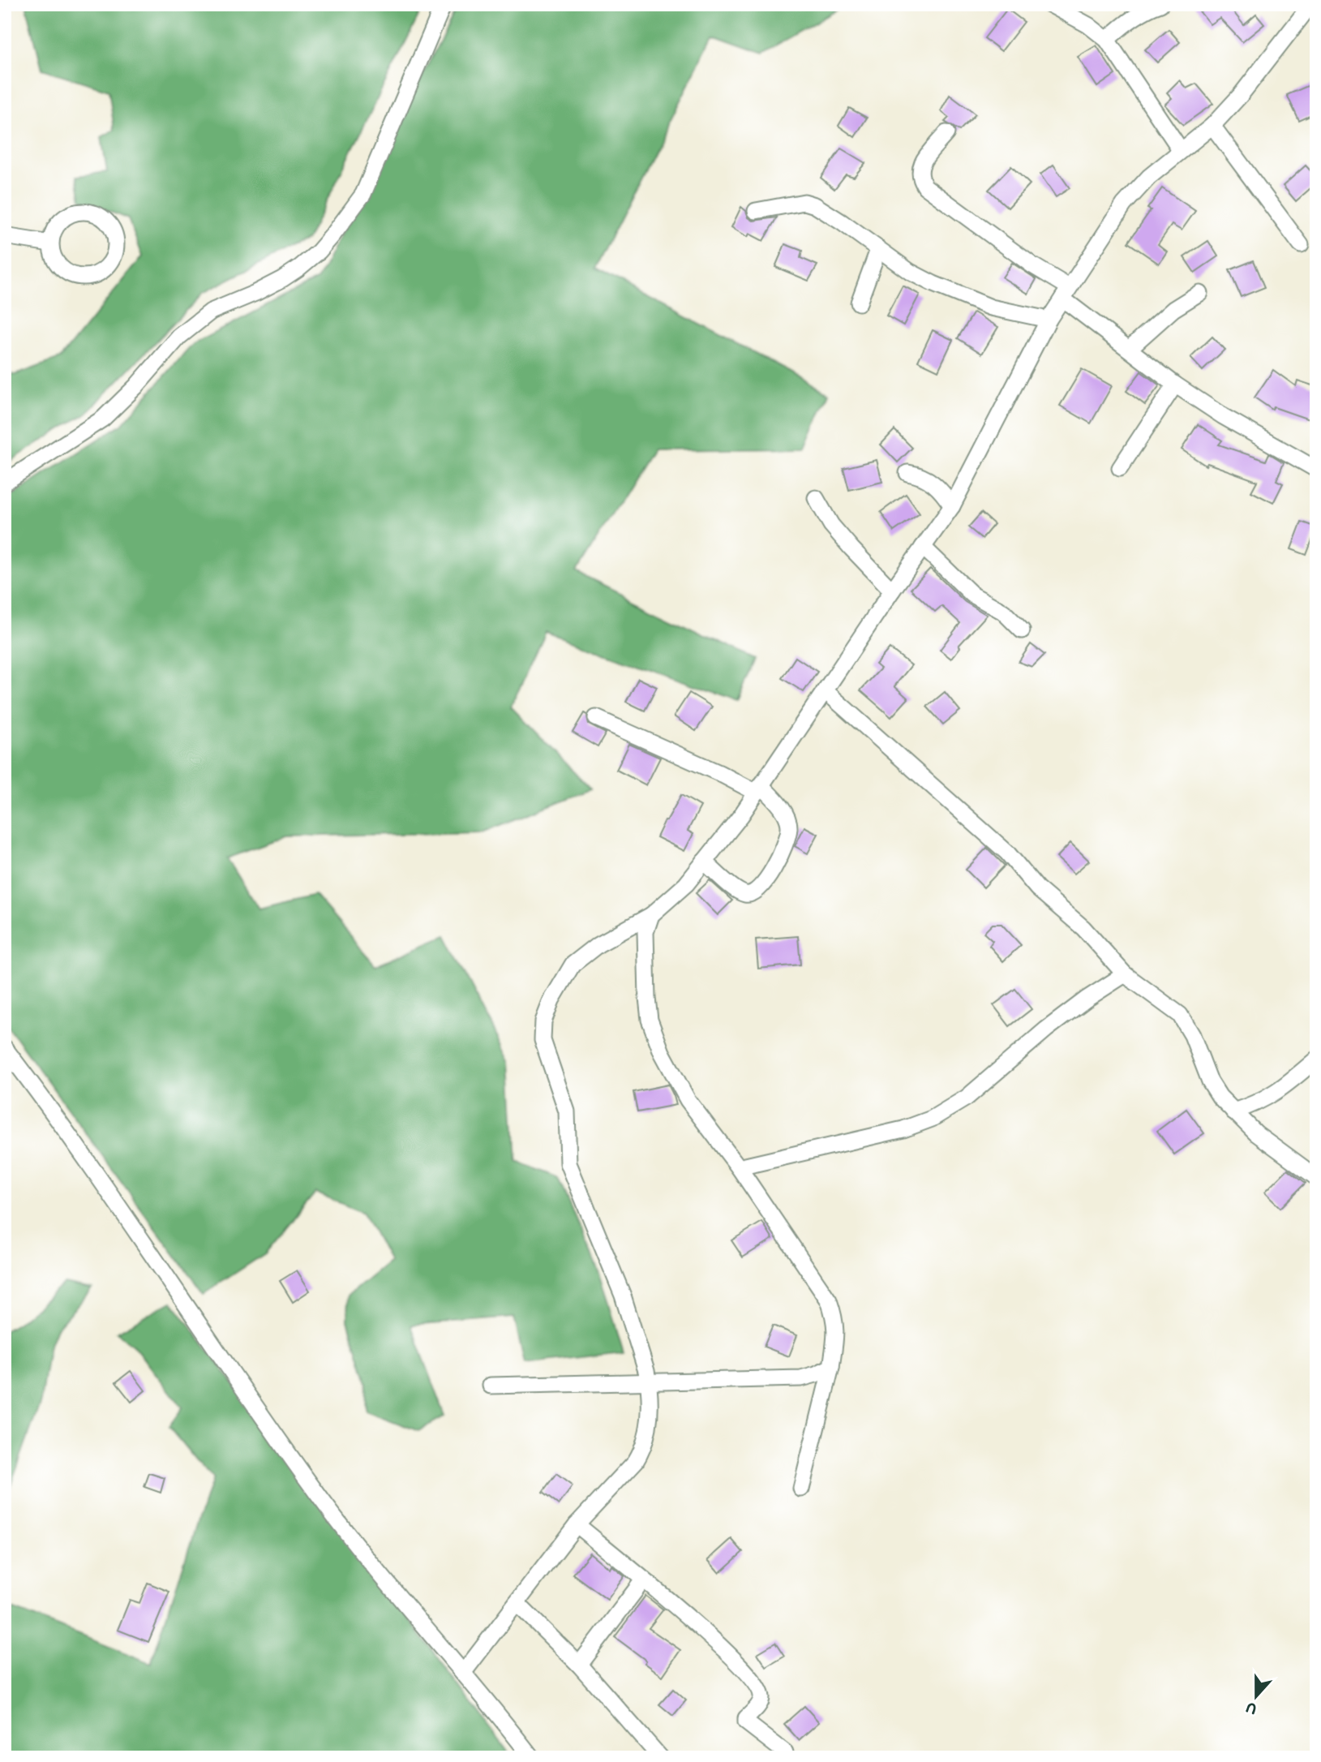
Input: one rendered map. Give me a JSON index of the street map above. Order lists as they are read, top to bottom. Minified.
{"north":"bottom"}
